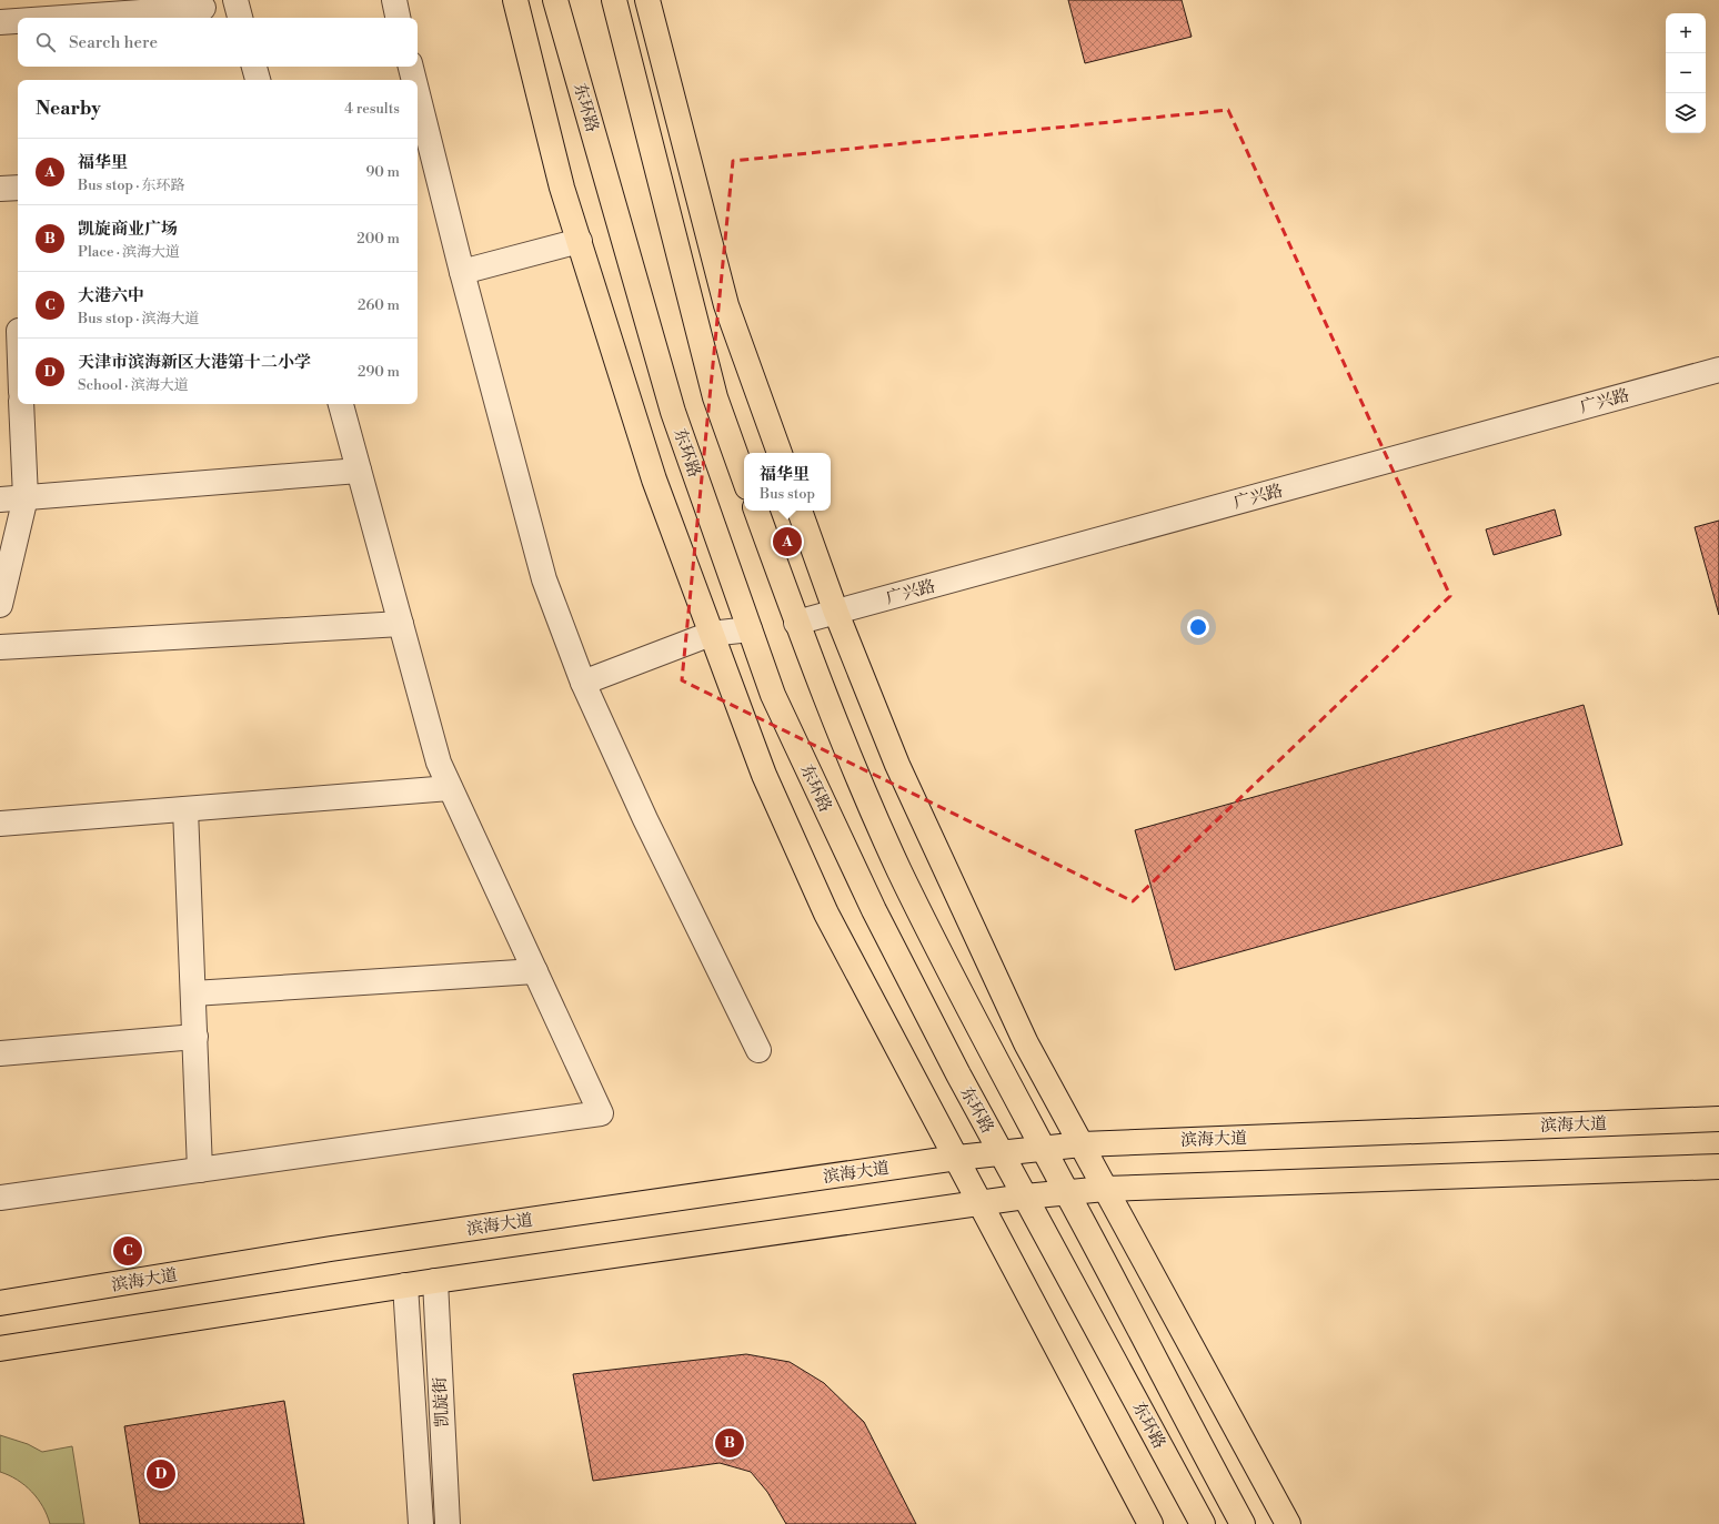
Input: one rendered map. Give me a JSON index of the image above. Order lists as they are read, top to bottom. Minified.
{"streets":{"main road":["东环路","滨海大道"],"street":["广兴路","凯旋街"]},"crossings":[["东环路","广兴路"],["东环路","滨海大道"]],"page":{"map_buttons":["+","−"],"search":"Search here","heading":["Nearby","4 results"],"list":[{"mark":"A","name":"福华里","note":"Bus stop · 东环路","value":"90 m"},{"mark":"B","name":"凯旋商业广场","note":"Place · 滨海大道","value":"200 m"},{"mark":"C","name":"大港六中","note":"Bus stop · 滨海大道","value":"260 m"},{"mark":"D","name":"天津市滨海新区大港第十二小学","note":"School · 滨海大道","value":"290 m"}],"popup":["福华里","Bus stop"],"pins":["A","C","B","D"]}}
